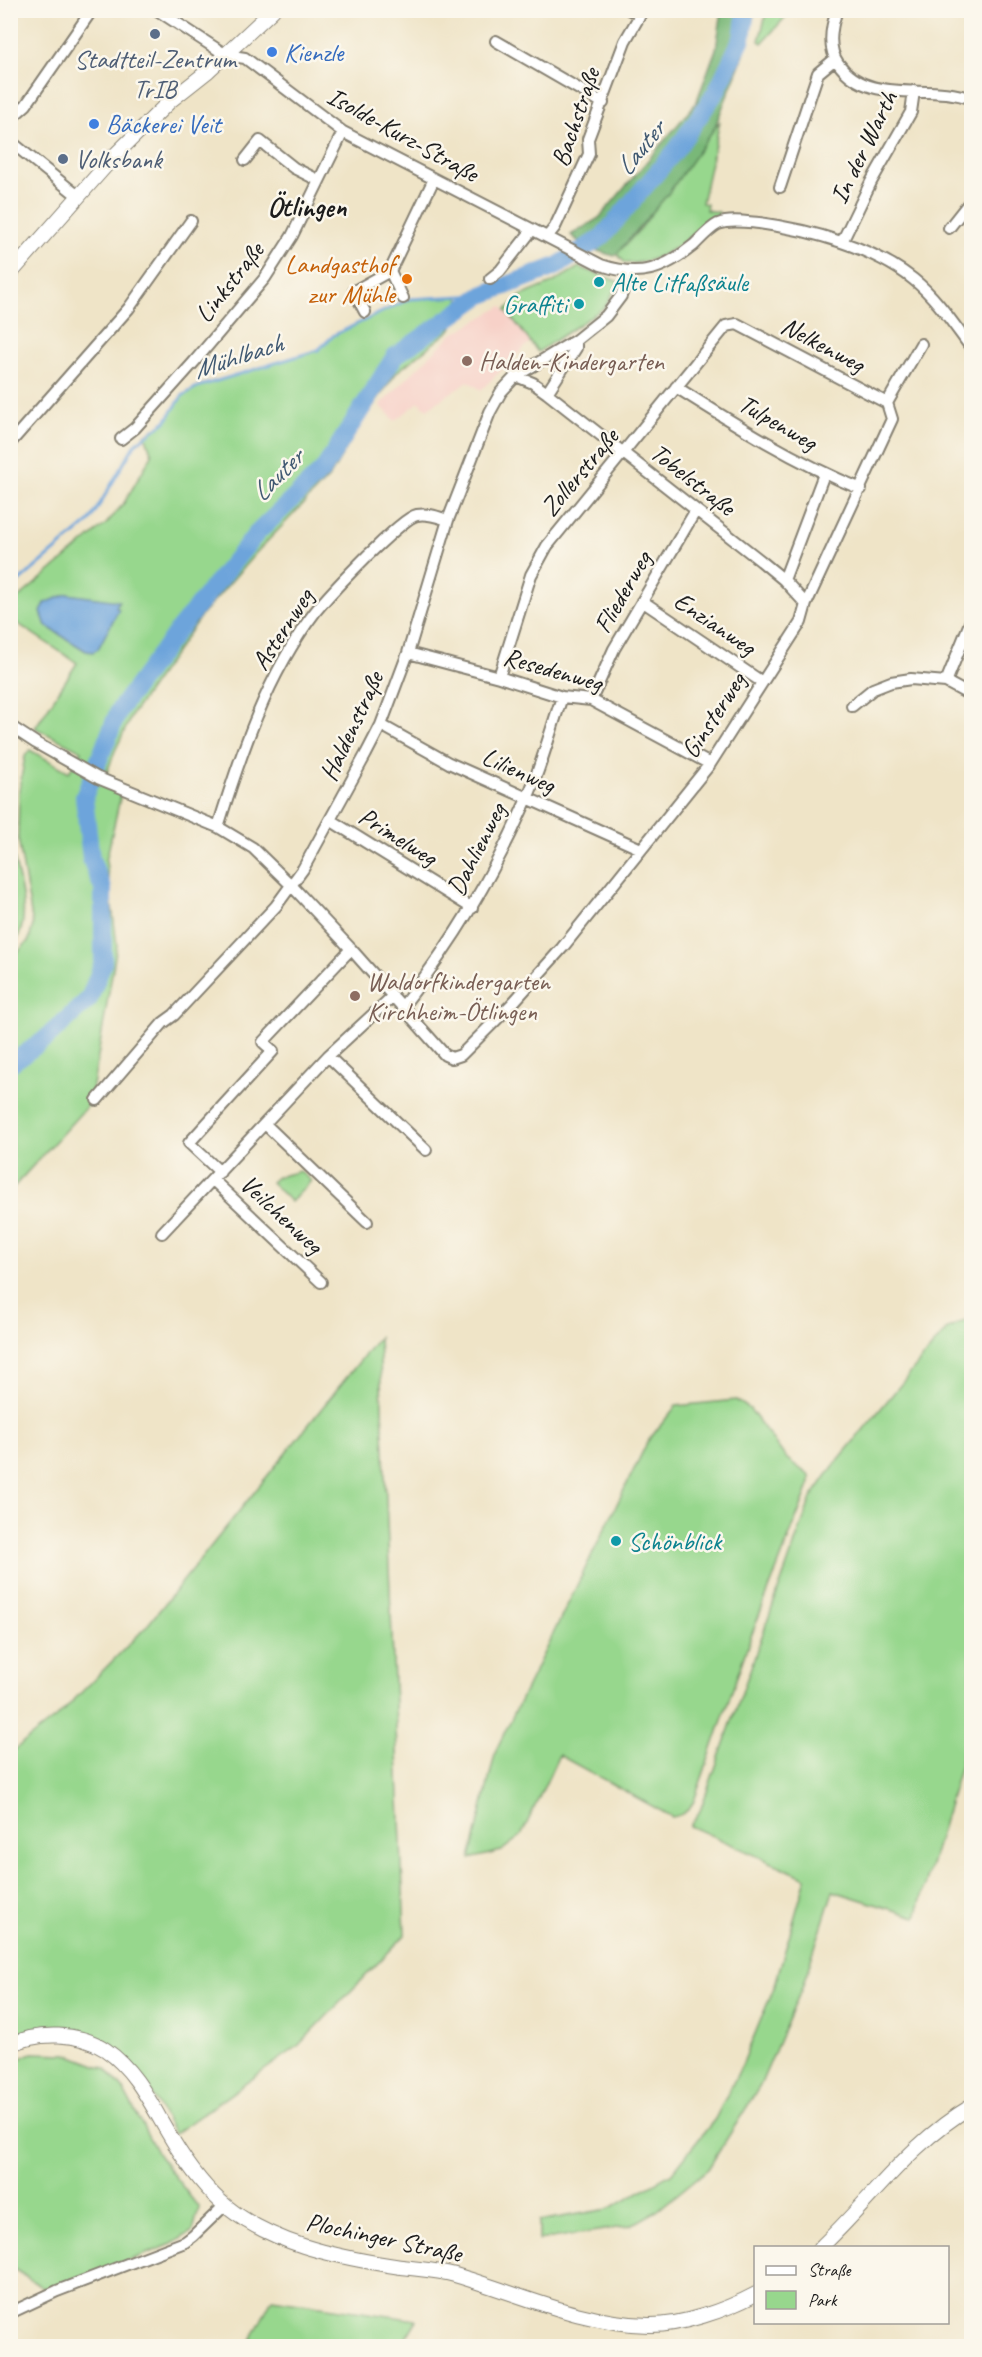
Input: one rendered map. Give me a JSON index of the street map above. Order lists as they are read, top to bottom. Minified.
{"streets":{"main road":["Plochinger Straße"],"street":["Bachstraße","Isolde-Kurz-Straße","In der Warth","Linkstraße","Nelkenweg","Tulpenweg","Zollerstraße","Tobelstraße","Fliederweg","Enzianweg","Asternweg","Resedenweg","Ginsterweg","Haldenstraße","Lilienweg","Primelweg","Dahlienweg","Veilchenweg"]},"crossings":[["Bachstraße","Isolde-Kurz-Straße"],["Isolde-Kurz-Straße","Linkstraße"],["Isolde-Kurz-Straße","Haldenstraße"],["Nelkenweg","Zollerstraße"],["Nelkenweg","Ginsterweg"],["Tulpenweg","Zollerstraße"],["Tulpenweg","Ginsterweg"],["Zollerstraße","Tobelstraße"],["Zollerstraße","Resedenweg"],["Tobelstraße","Fliederweg"],["Tobelstraße","Ginsterweg"],["Tobelstraße","Haldenstraße"],["Fliederweg","Enzianweg"],["Fliederweg","Resedenweg"],["Enzianweg","Ginsterweg"],["Asternweg","Haldenstraße"],["Resedenweg","Ginsterweg"],["Resedenweg","Haldenstraße"],["Resedenweg","Dahlienweg"],["Ginsterweg","Lilienweg"],["Ginsterweg","Dahlienweg"],["Haldenstraße","Lilienweg"],["Haldenstraße","Primelweg"],["Lilienweg","Dahlienweg"],["Primelweg","Dahlienweg"]],"districts":["Ötlingen"],"water":["Lauter","Mühlbach"],"places":["Stadtteil-Zentrum TrIB","Kienzle","Bäckerei Veit","Volksbank","Landgasthof zur Mühle","Alte Litfaßsäule","Graffiti","Halden-Kindergarten","Waldorfkindergarten Kirchheim-Ötlingen","Schönblick"],"legend":["Straße","Park"]}
